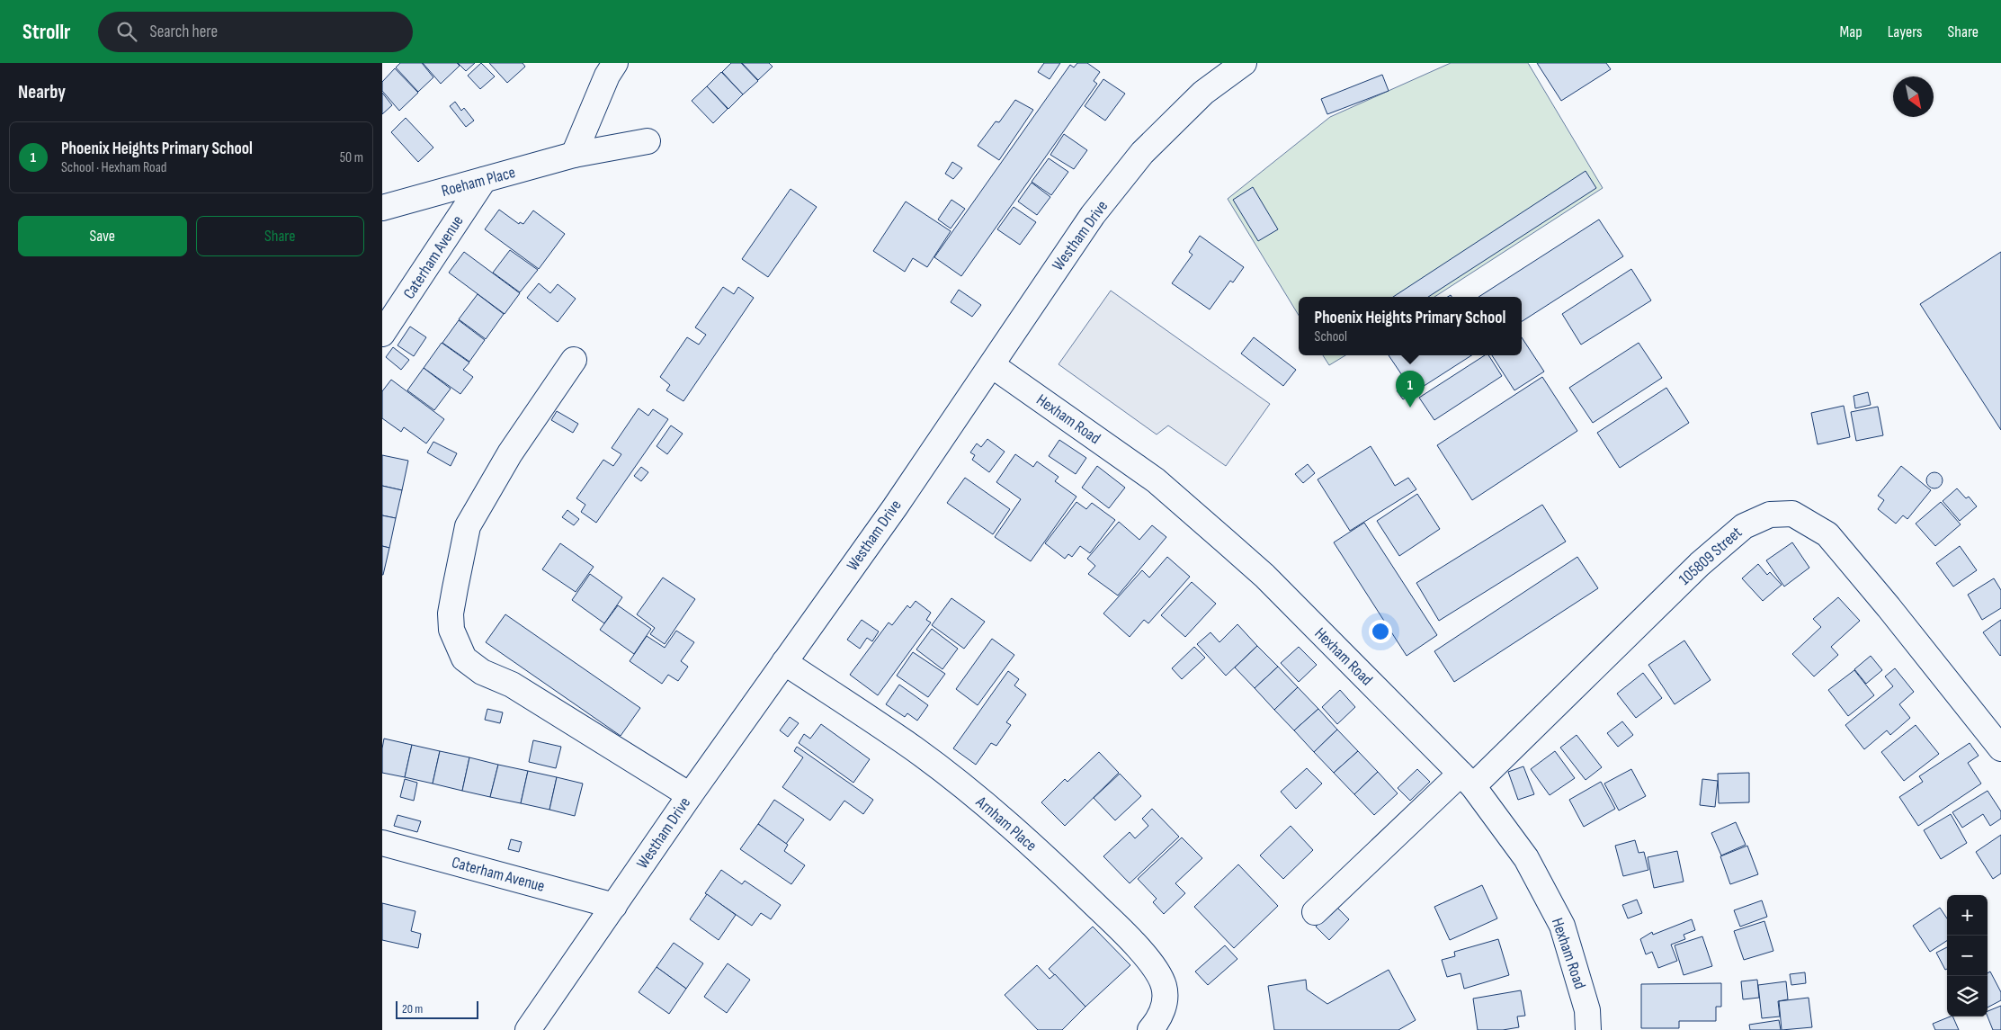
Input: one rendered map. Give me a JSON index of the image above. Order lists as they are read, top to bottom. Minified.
{"streets":{"street":["Roeham Place","Westham Drive","Caterham Avenue","Hexham Road","105809 Street","Arnham Place"]},"crossings":[["Roeham Place","Caterham Avenue"],["Westham Drive","Caterham Avenue"],["Westham Drive","Hexham Road"],["Westham Drive","Arnham Place"],["Hexham Road","105809 Street"]],"scale_bar":"20 m","north":"bottom right","page":{"header":"Strollr","search":"Search here","nav":["Map","Layers","Share"],"heading":"Nearby","list":[{"mark":"1","name":"Phoenix Heights Primary School","note":"School · Hexham Road","value":"50 m"}],"buttons":["Save","Share"],"popup":["Phoenix Heights Primary School","School"],"pins":"1","map_buttons":["+","−"],"scale":"20 m"}}
